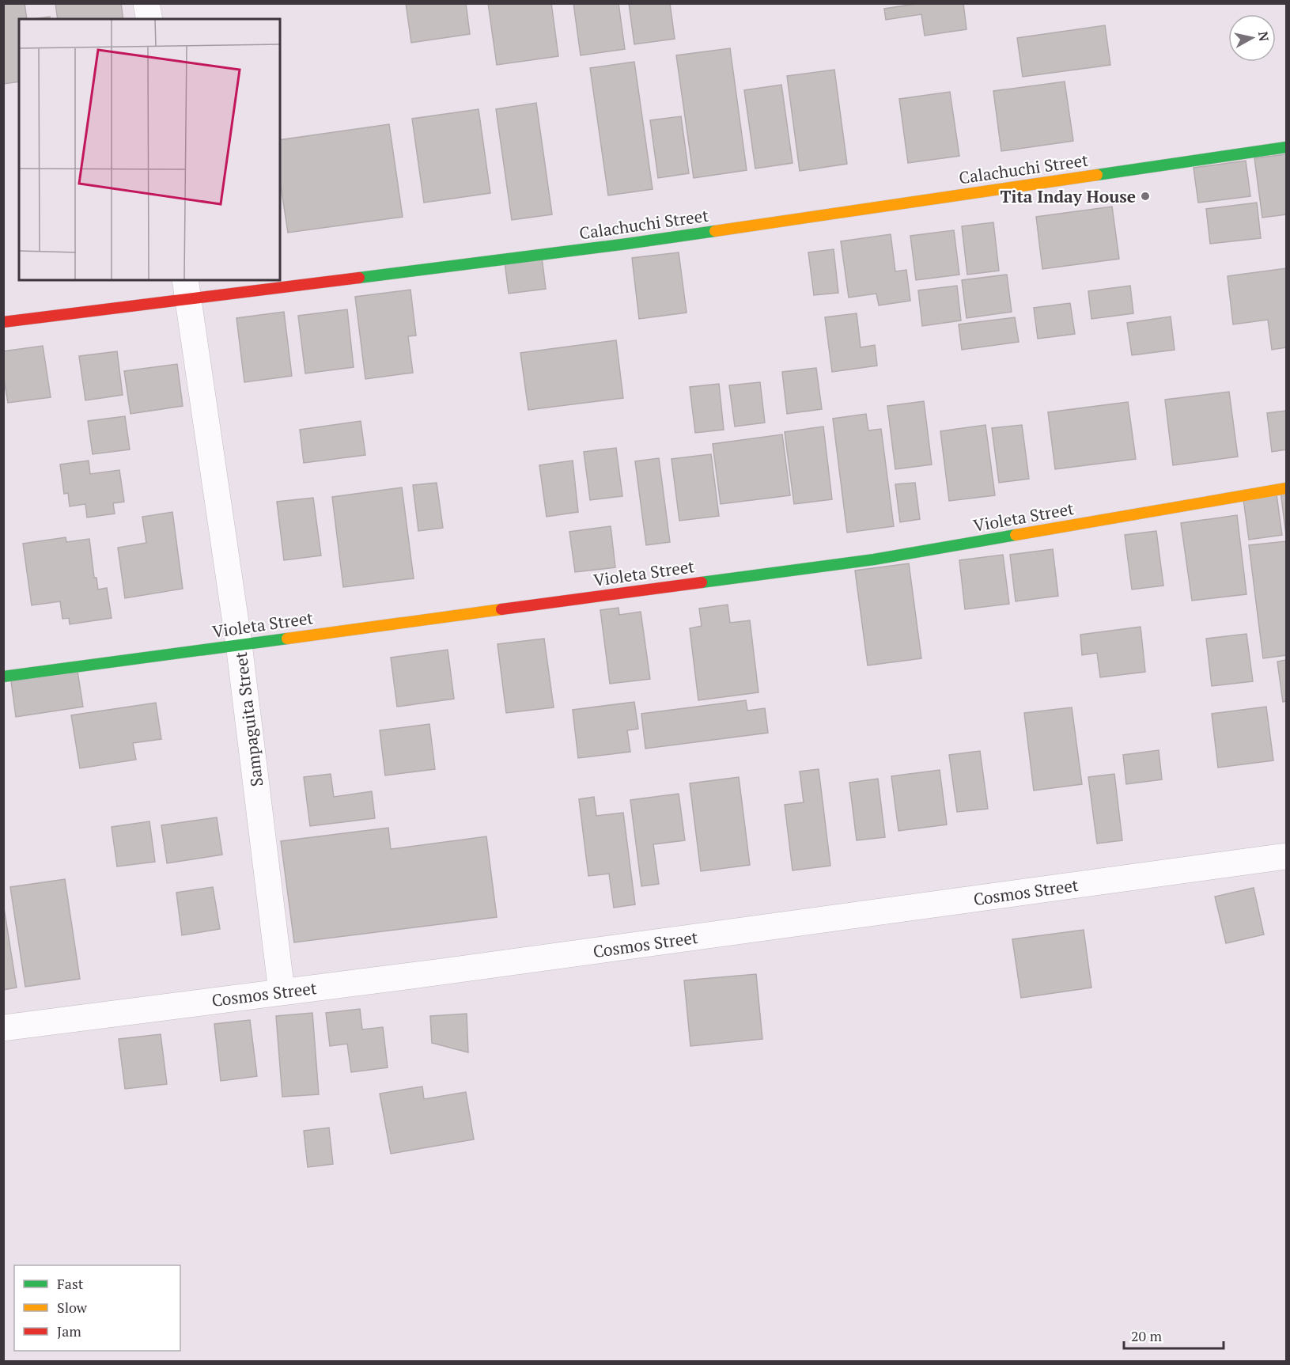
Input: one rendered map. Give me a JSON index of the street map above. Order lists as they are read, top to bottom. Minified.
{"streets":{"street":["Calachuchi Street","Violeta Street","Sampaguita Street","Cosmos Street"]},"crossings":[["Calachuchi Street","Sampaguita Street"],["Violeta Street","Sampaguita Street"],["Sampaguita Street","Cosmos Street"]],"places":["Tita Inday House"],"legend":["Fast","Slow","Jam"],"scale_bar":"20 m","north":"right"}
